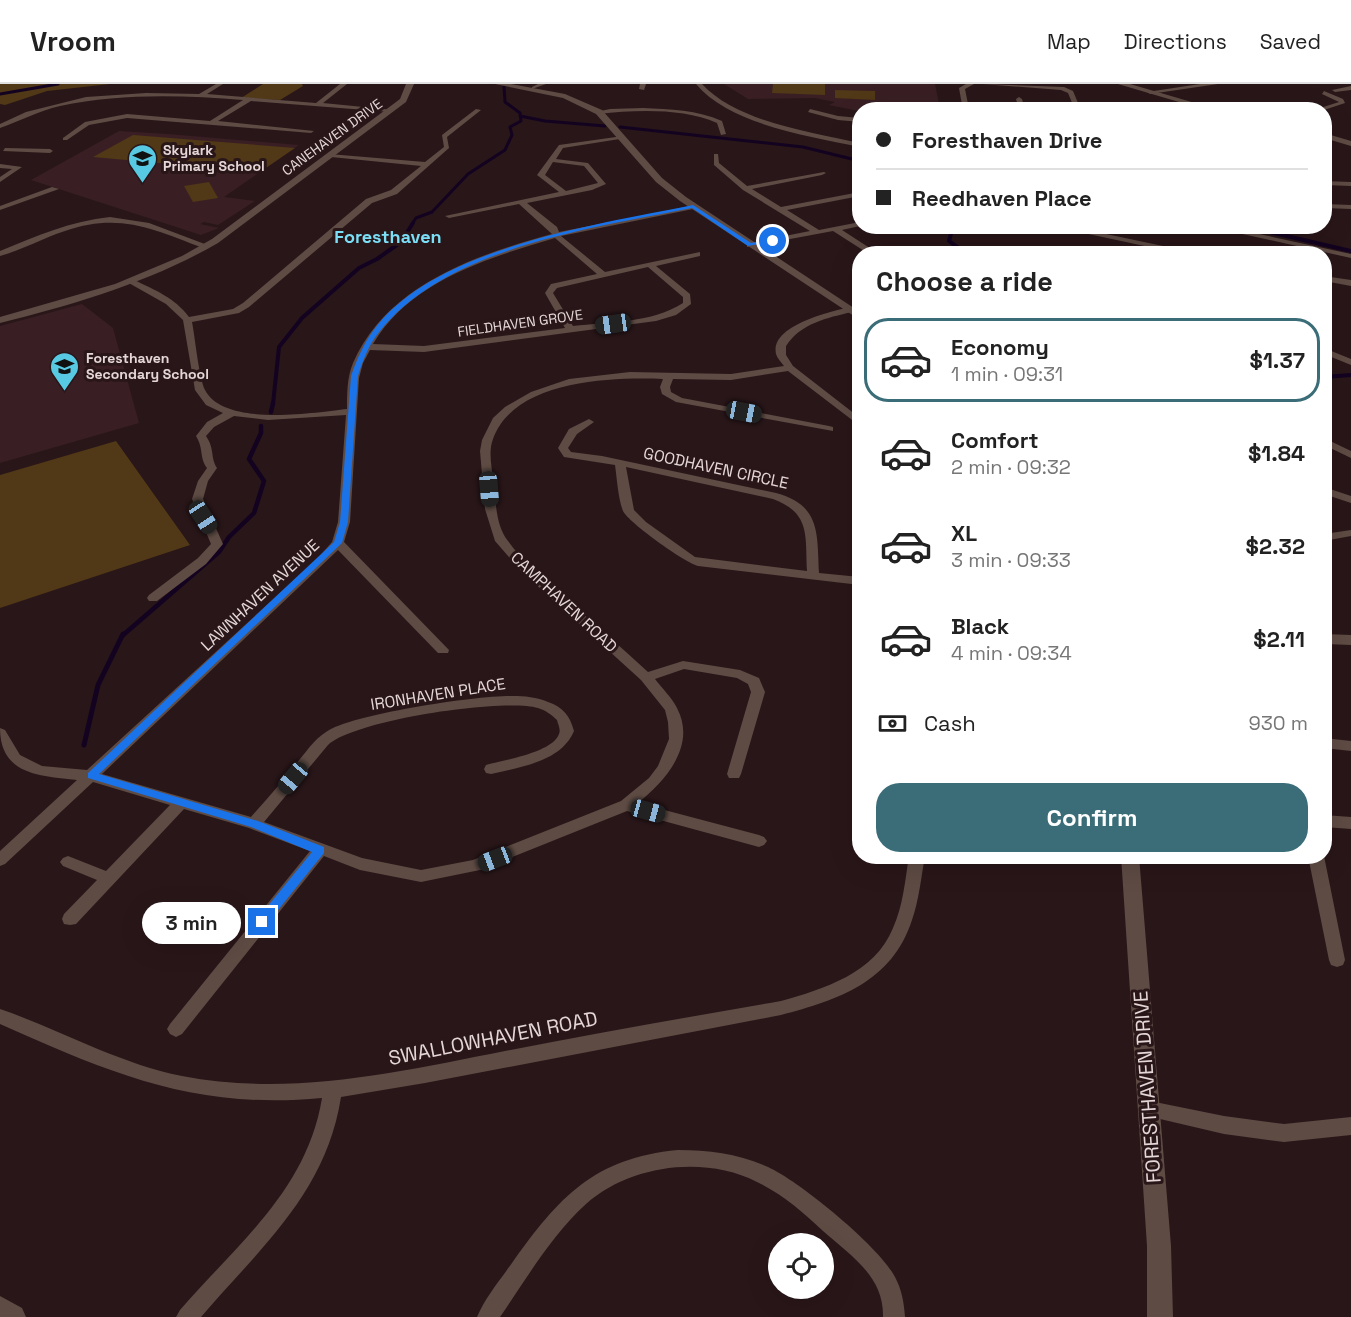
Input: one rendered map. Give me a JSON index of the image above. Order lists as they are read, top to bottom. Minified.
{"streets":{"street":["CANEHAVEN DRIVE","FIELDHAVEN GROVE","GOODHAVEN CIRCLE","LAWNHAVEN AVENUE","CAMPHAVEN ROAD","IRONHAVEN PLACE","SWALLOWHAVEN ROAD","FORESTHAVEN DRIVE"]},"crossings":[["FIELDHAVEN GROVE","LAWNHAVEN AVENUE"],["LAWNHAVEN AVENUE","CAMPHAVEN ROAD"],["CAMPHAVEN ROAD","IRONHAVEN PLACE"]],"districts":["Foresthaven"],"places":{"school or university":["Skylark Primary School","Foresthaven Secondary School"]},"page":{"header":"Vroom","nav":["Map","Directions","Saved"],"banner":["Foresthaven Drive","Reedhaven Place"],"heading":"Choose a ride","list":[{"name":"Economy","note":"1 min · 09:31","value":"$1.37"},{"name":"Comfort","note":"2 min · 09:32","value":"$1.84"},{"name":"XL","note":"3 min · 09:33","value":"$2.32"},{"name":"Black","note":"4 min · 09:34","value":"$2.11"}],"pay":["Cash","930 m"],"buttons":"Confirm","bubble":"3 min"}}
